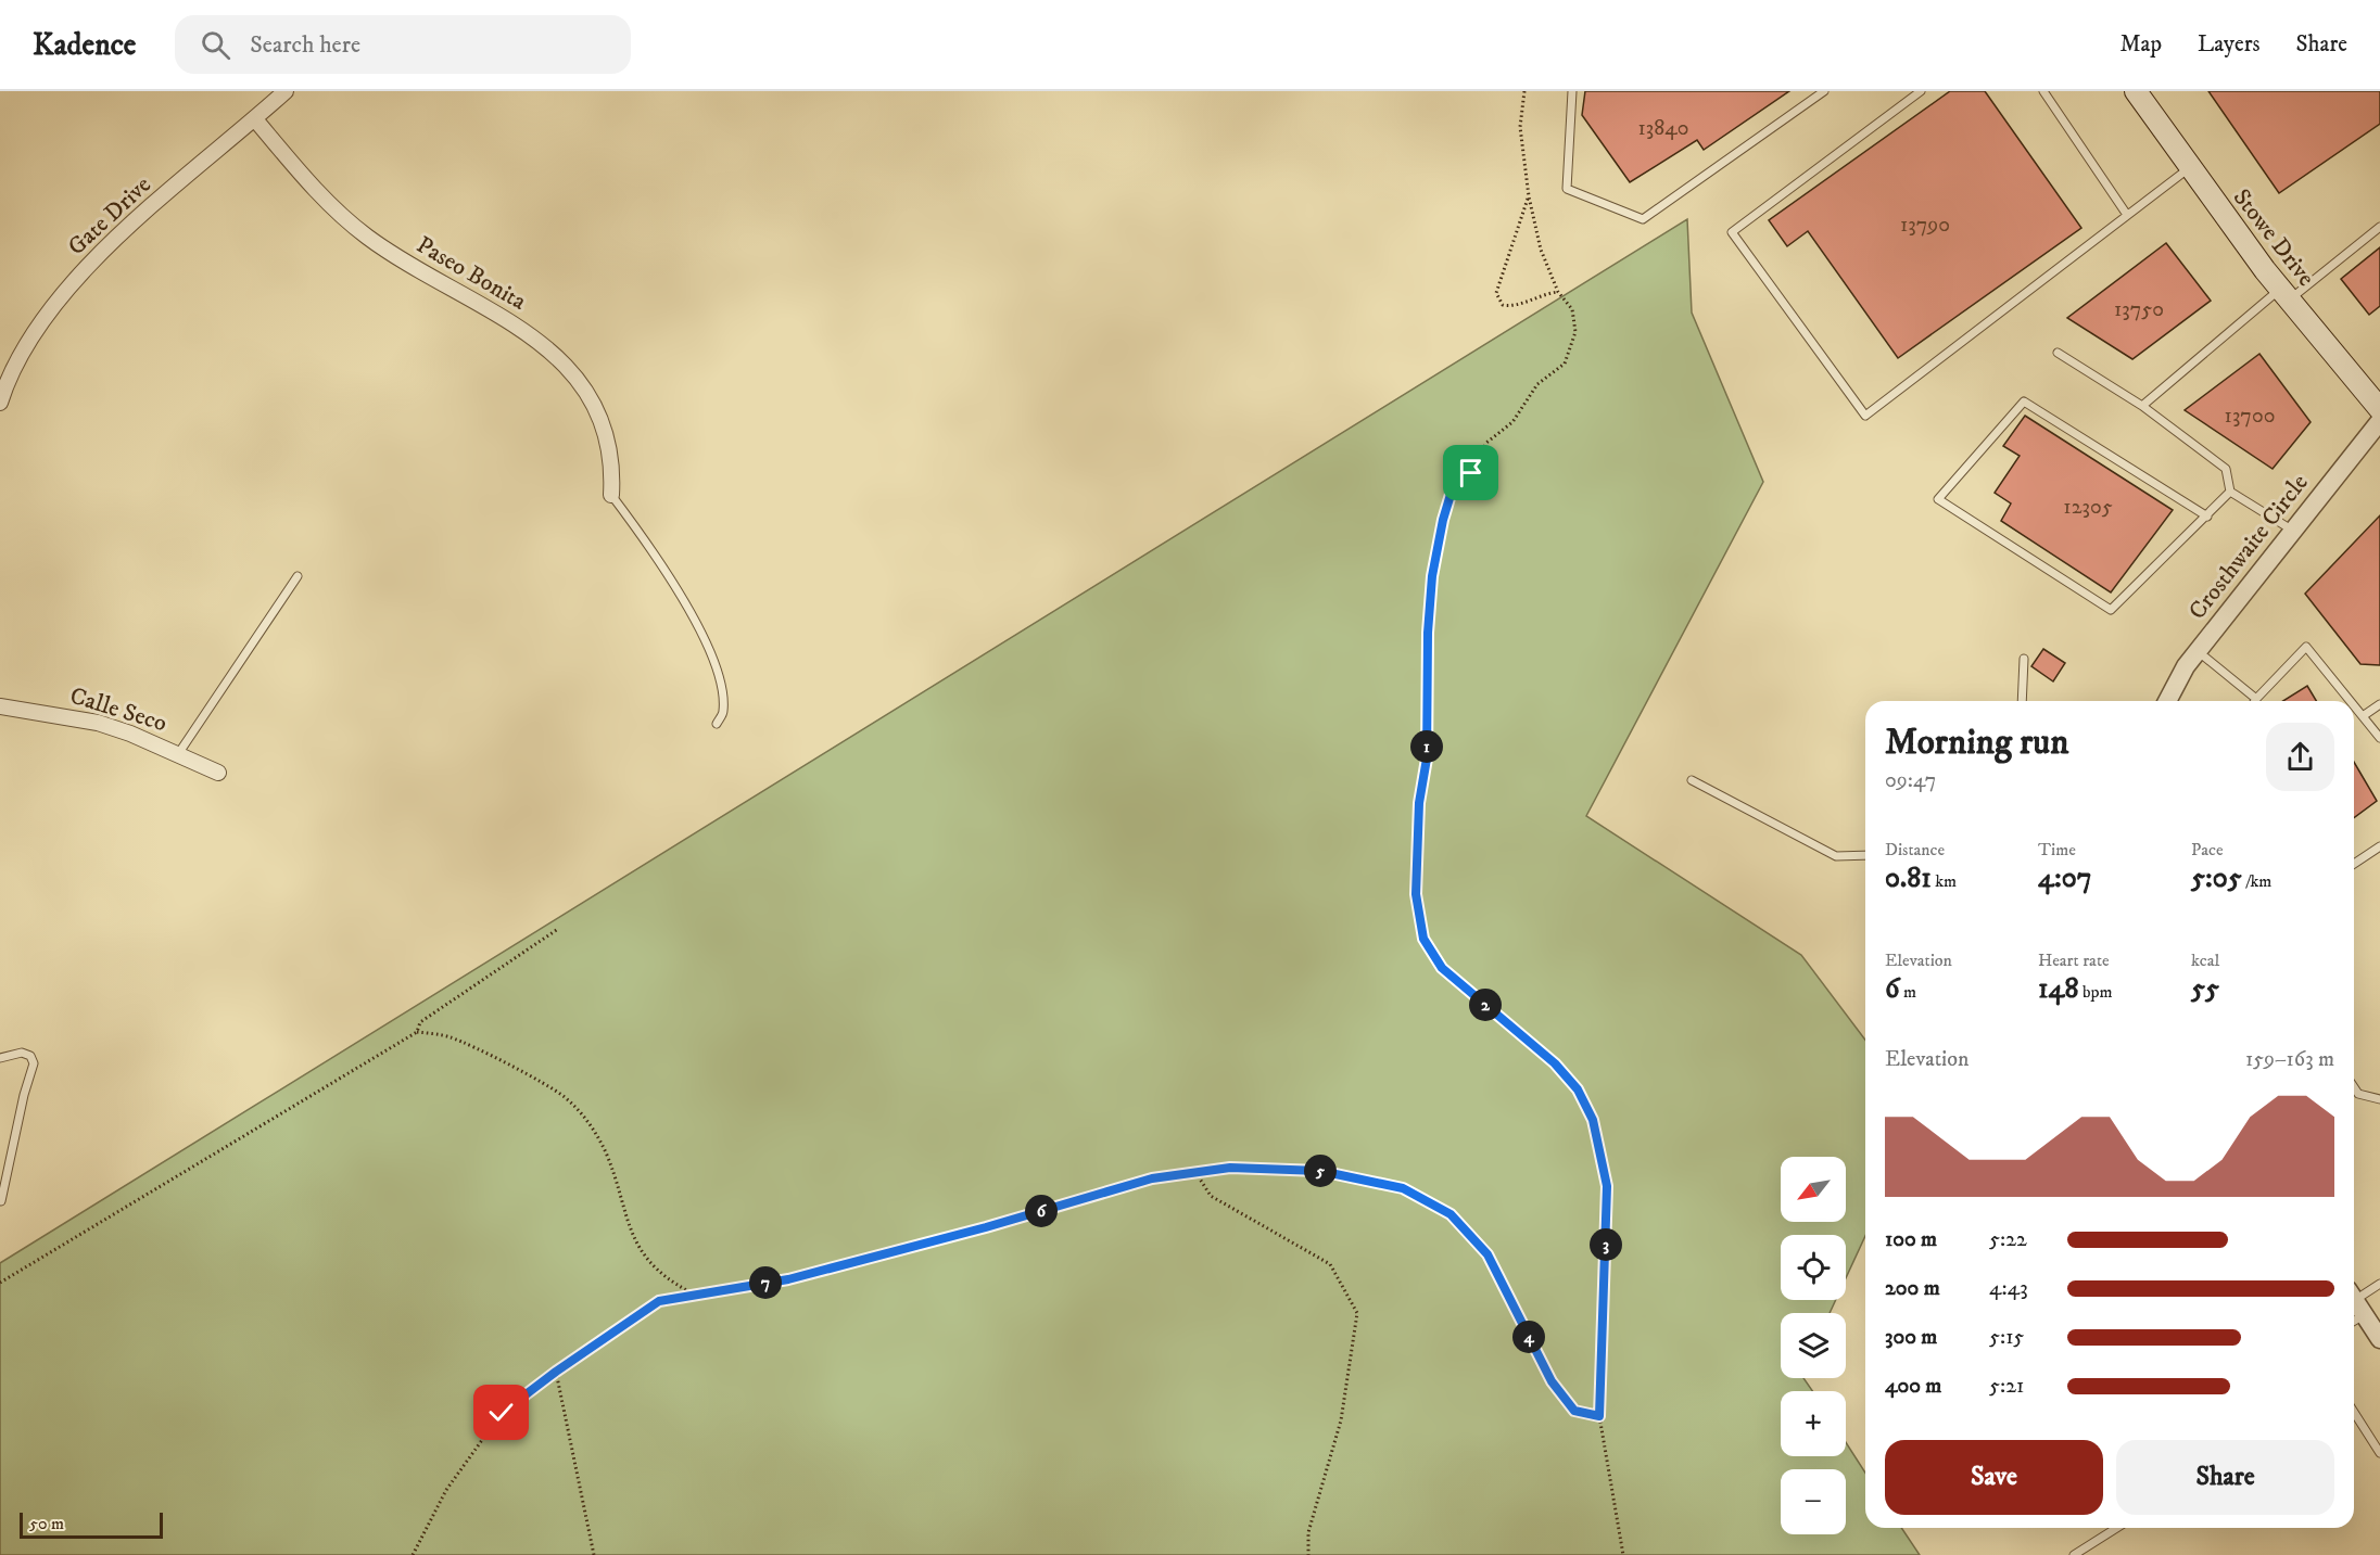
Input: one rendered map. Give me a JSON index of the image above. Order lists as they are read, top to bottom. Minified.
{"streets":{"main road":["Stowe Drive"],"street":["Gate Drive","Paseo Bonita","Crosthwaite Circle","Calle Seco"]},"crossings":[["Gate Drive","Paseo Bonita"]],"house_numbers":["13840","13790","13750","13700","12305"],"scale_bar":"50 m","north":"bottom left","page":{"header":"Kadence","search":"Search here","nav":["Map","Layers","Share"],"heading":["Morning run","09:47"],"pins":["1","2","5","6","3","7","4"],"stats":[["Distance","0.81 km"],["Time","4:07"],["Pace","5:05 /km"],["Elevation","6 m"],["Heart rate","148 bpm"],["kcal","55"]],"chart":["Elevation","159–163 m"],"map_buttons":["+","−"],"list":[{"name":"100 m","note":"5:22"},{"name":"200 m","note":"4:43"},{"name":"300 m","note":"5:15"},{"name":"400 m","note":"5:21"}],"buttons":["Save","Share"],"scale":"50 m"}}
